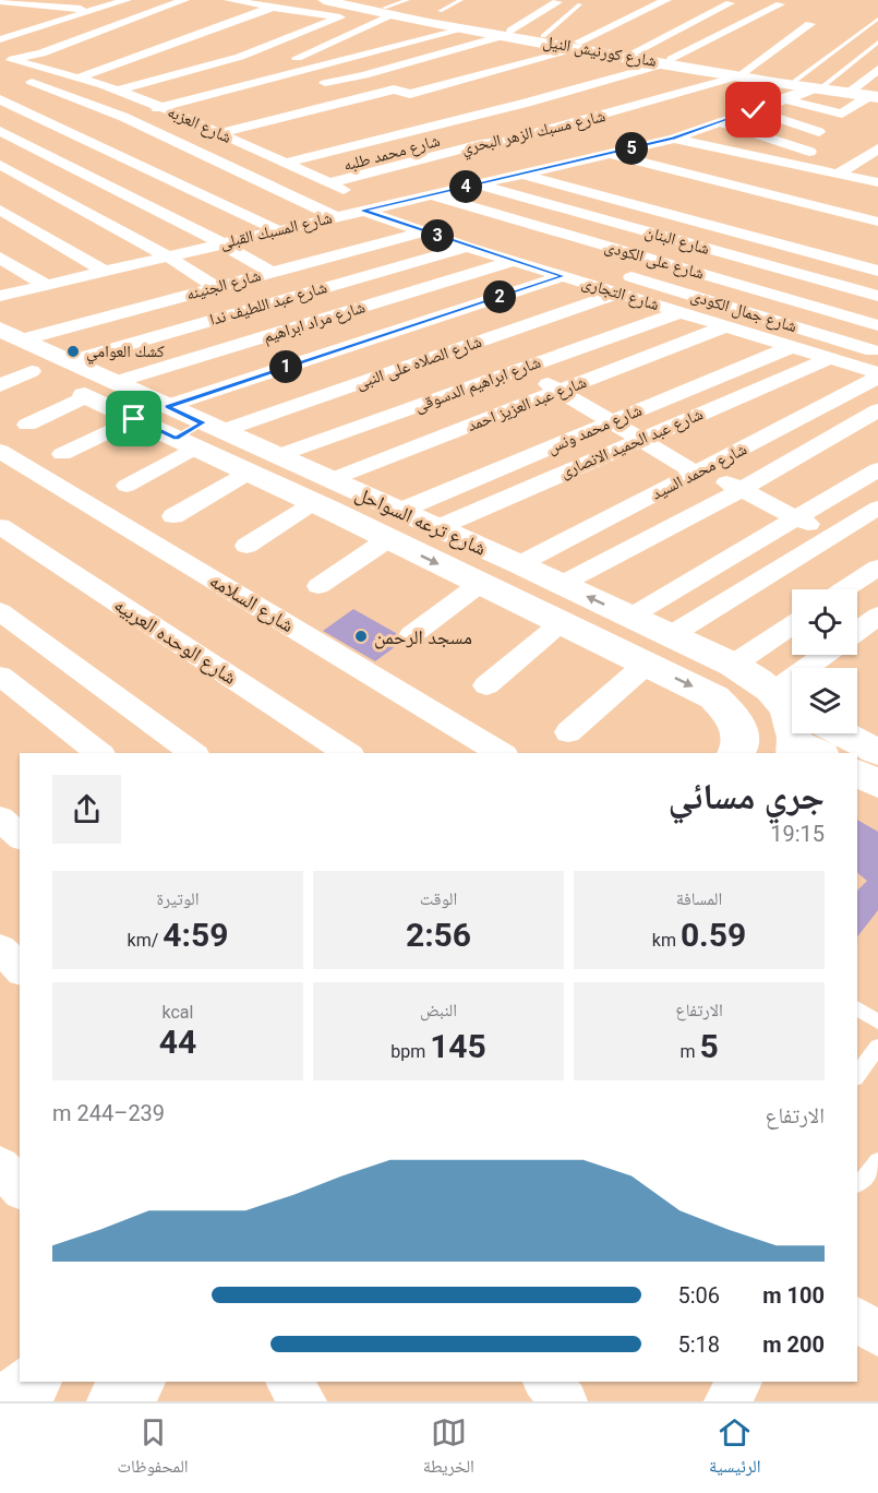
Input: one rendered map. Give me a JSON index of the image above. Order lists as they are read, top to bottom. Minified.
{"streets":{"main road":["شارع كورنيش النيل","شارع ترعه السواحل"],"street":["شارع العزبه","شارع مسبك الزهر البحري","شارع محمد طلبه","شارع المسبك القبلى","شارع البنان","شارع على الكودى","شارع الجنينه","شارع التجارى","شارع عبد اللطيف ندا","شارع جمال الكودى","شارع مراد ابراهيم","شارع الصلاه على النبى","شارع ابراهيم الدسوقى","شارع عبد العزيز احمد","شارع محمد ونس","شارع عبد الحميد الانصارى","شارع محمد السيد","شارع السلامه","شارع الوحده العربيه"]},"crossings":[["شارع كورنيش النيل","شارع مسبك الزهر البحري"],["شارع كورنيش النيل","شارع المسبك القبلى"],["شارع العزبه","شارع مسبك الزهر البحري"],["شارع العزبه","شارع محمد طلبه"],["شارع العزبه","شارع المسبك القبلى"],["شارع العزبه","شارع التجارى"],["شارع المسبك القبلى","شارع البنان"],["شارع المسبك القبلى","شارع على الكودى"],["شارع المسبك القبلى","شارع التجارى"],["شارع الجنينه","شارع التجارى"],["شارع الجنينه","شارع ترعه السواحل"],["شارع التجارى","شارع عبد اللطيف ندا"],["شارع التجارى","شارع مراد ابراهيم"],["شارع التجارى","شارع الصلاه على النبى"],["شارع التجارى","شارع ابراهيم الدسوقى"],["شارع التجارى","شارع عبد العزيز احمد"],["شارع التجارى","شارع محمد ونس"],["شارع التجارى","شارع عبد الحميد الانصارى"],["شارع التجارى","شارع محمد السيد"],["شارع عبد اللطيف ندا","شارع ترعه السواحل"],["شارع مراد ابراهيم","شارع ترعه السواحل"],["شارع الصلاه على النبى","شارع ترعه السواحل"],["شارع ابراهيم الدسوقى","شارع ترعه السواحل"],["شارع عبد العزيز احمد","شارع ترعه السواحل"],["شارع محمد ونس","شارع ترعه السواحل"],["شارع عبد الحميد الانصارى","شارع ترعه السواحل"],["شارع محمد السيد","شارع ترعه السواحل"]],"places":["كشك العوامي","مسجد الرحمن"],"page":{"pins":["5","4","3","2","1"],"heading":["جري مسائي","19:15"],"stats":[["المسافة","0.59 km"],["الوقت","2:56"],["الوتيرة","4:59 /km"],["الارتفاع","5 m"],["النبض","145 bpm"],["kcal","44"]],"chart":["الارتفاع","239–244 m"],"list":[{"name":"100 m","note":"5:06"},{"name":"200 m","note":"5:18"}],"tabs":["الرئيسية","الخريطة","المحفوظات"]}}
